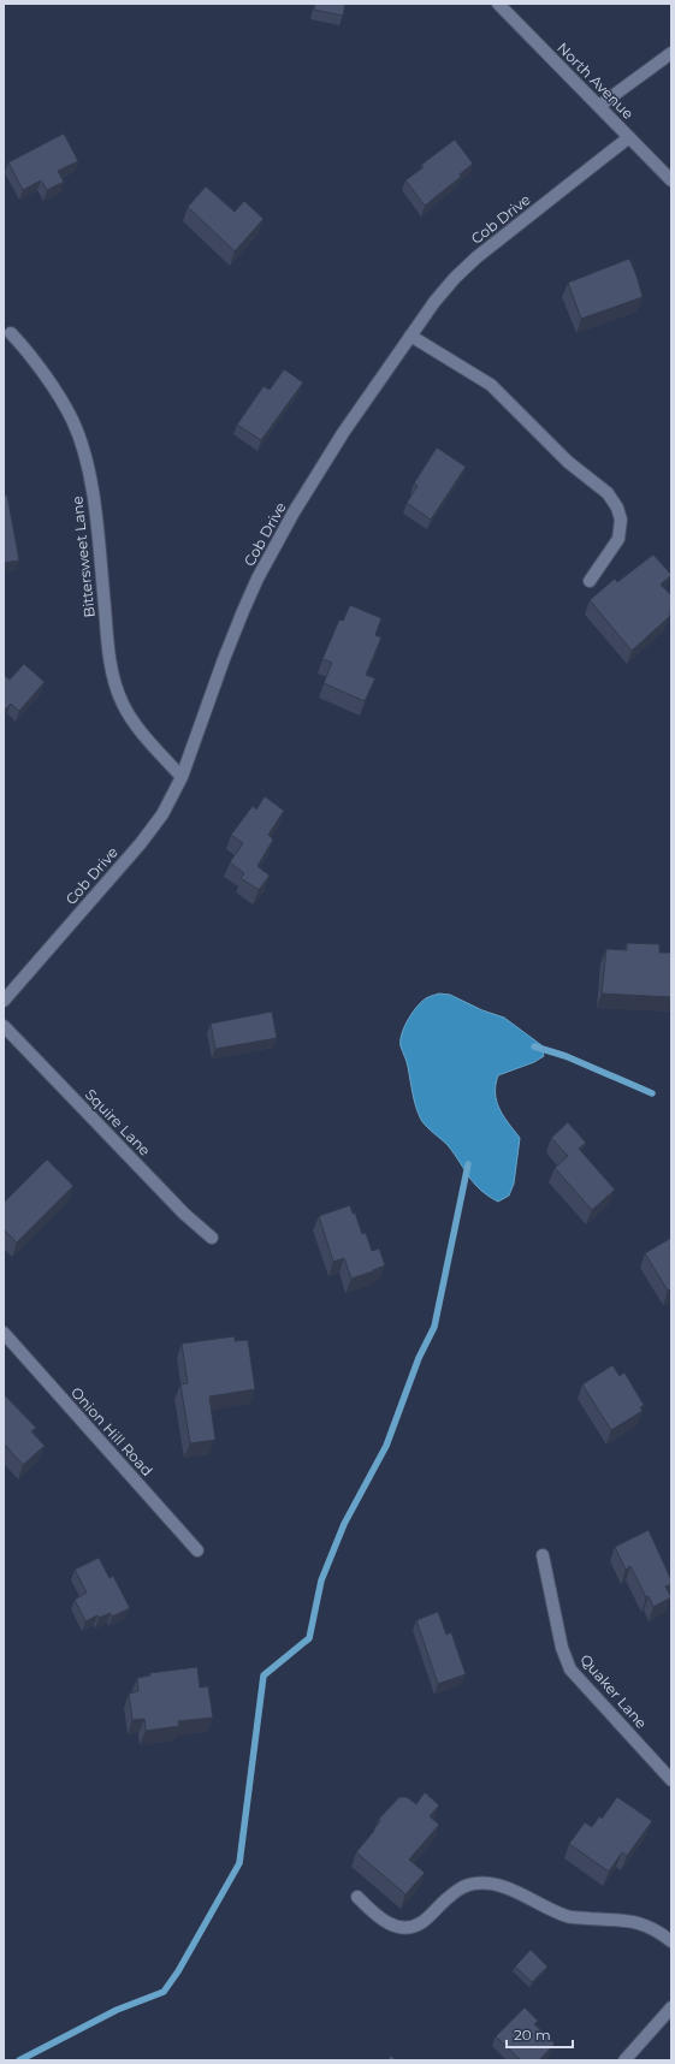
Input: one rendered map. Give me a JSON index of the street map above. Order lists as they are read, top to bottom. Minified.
{"streets":{"street":["North Avenue","Cob Drive","Bittersweet Lane","Squire Lane","Onion Hill Road","Quaker Lane"]},"crossings":[["North Avenue","Cob Drive"],["Cob Drive","Bittersweet Lane"]],"scale_bar":"20 m"}
